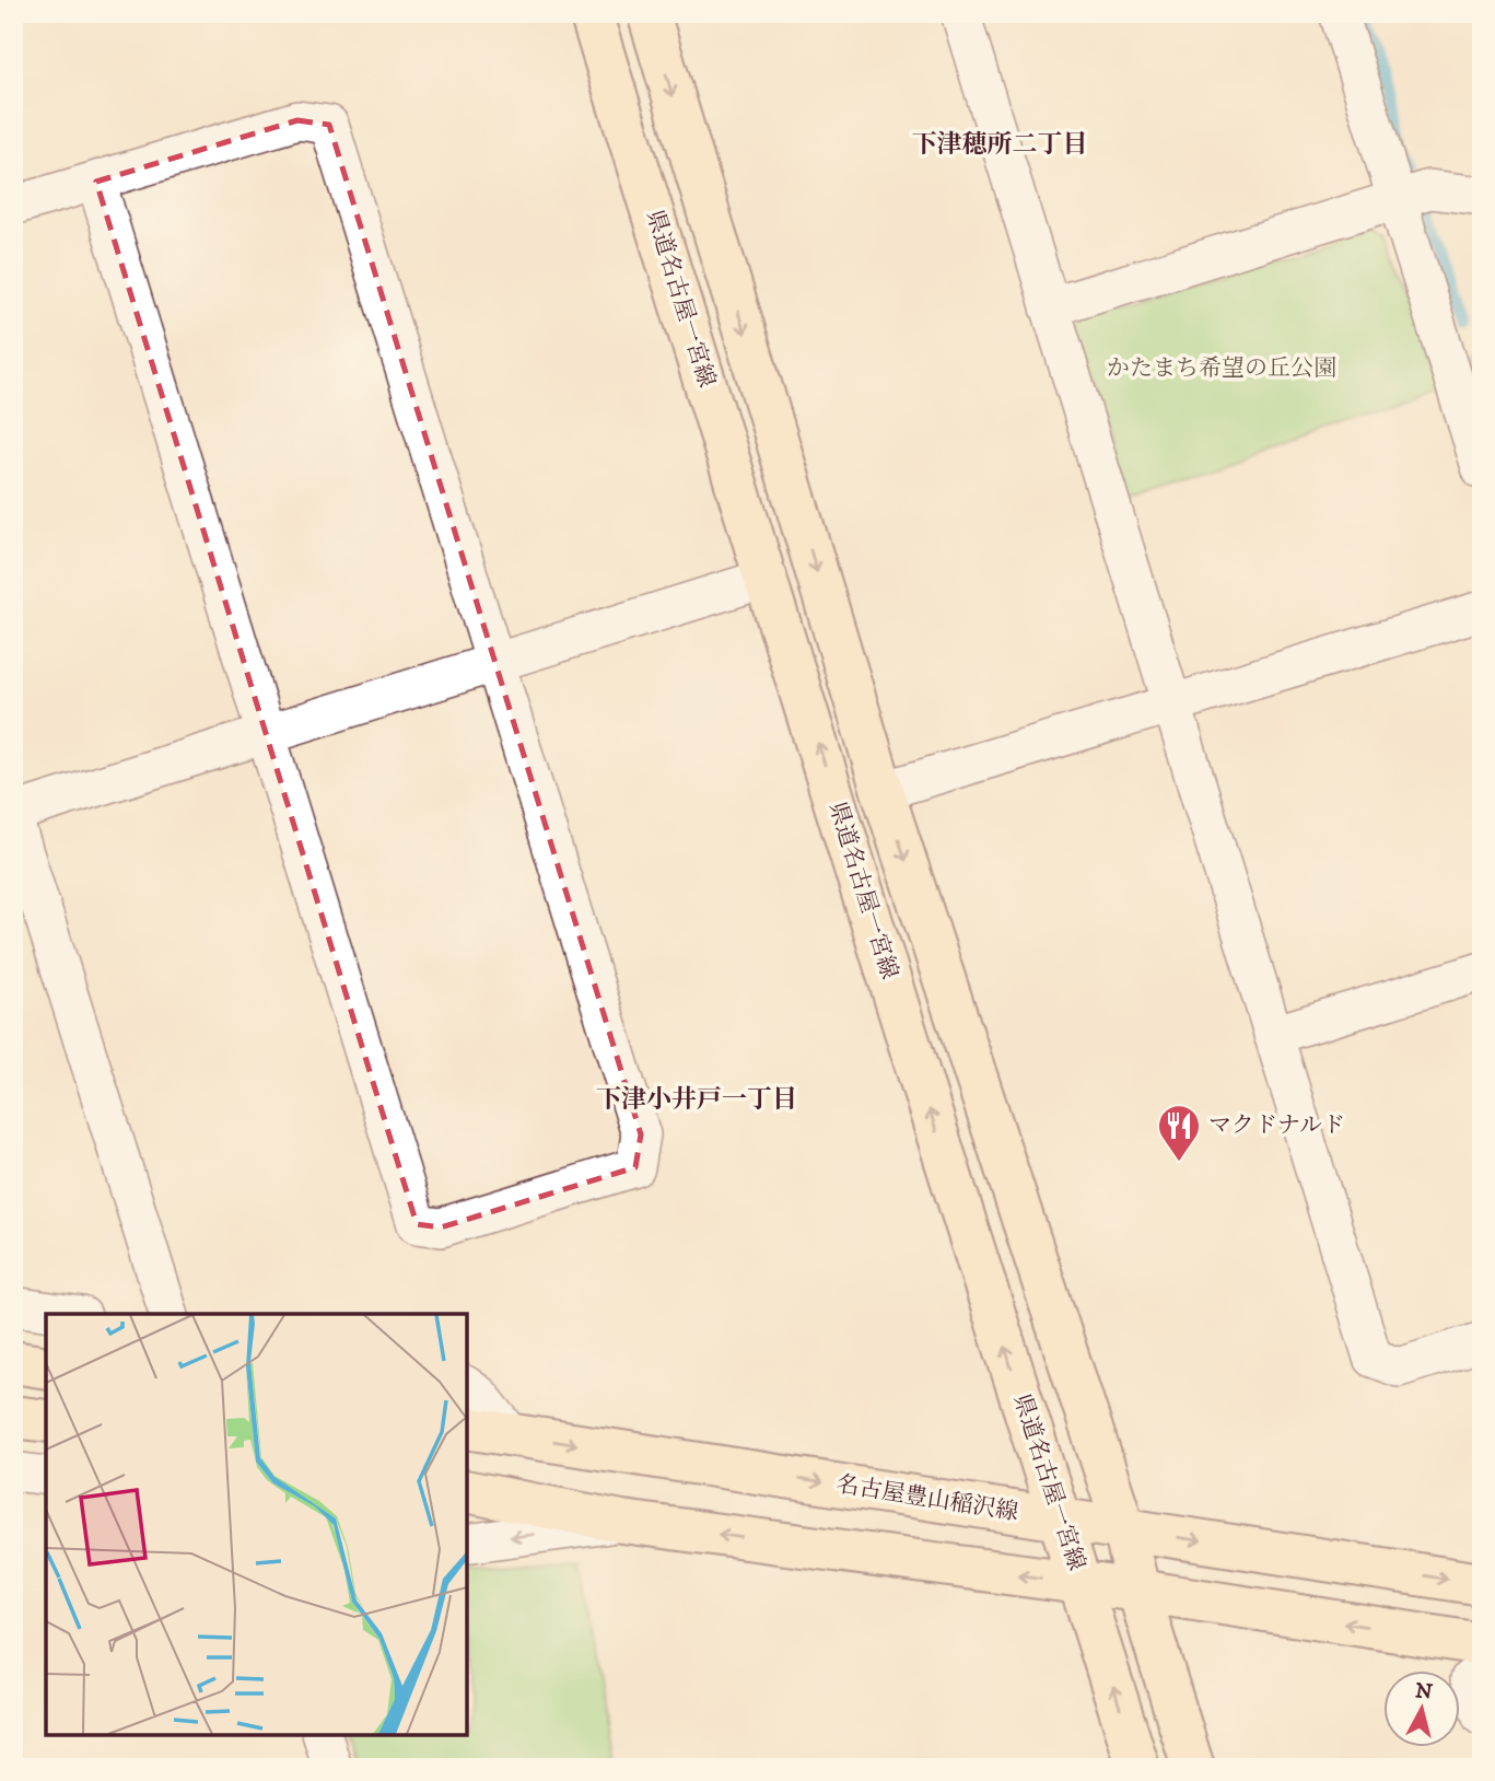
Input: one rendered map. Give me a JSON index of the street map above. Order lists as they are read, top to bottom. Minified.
{"streets":{"main road":["県道名古屋一宮線","名古屋豊山稲沢線"]},"crossings":[["県道名古屋一宮線","名古屋豊山稲沢線"]],"districts":["下津穂所二丁目","下津小井戸一丁目"],"parks":["かたまち希望の丘公園"],"places":{"restaurant":["マクドナルド"]},"north":"top"}
